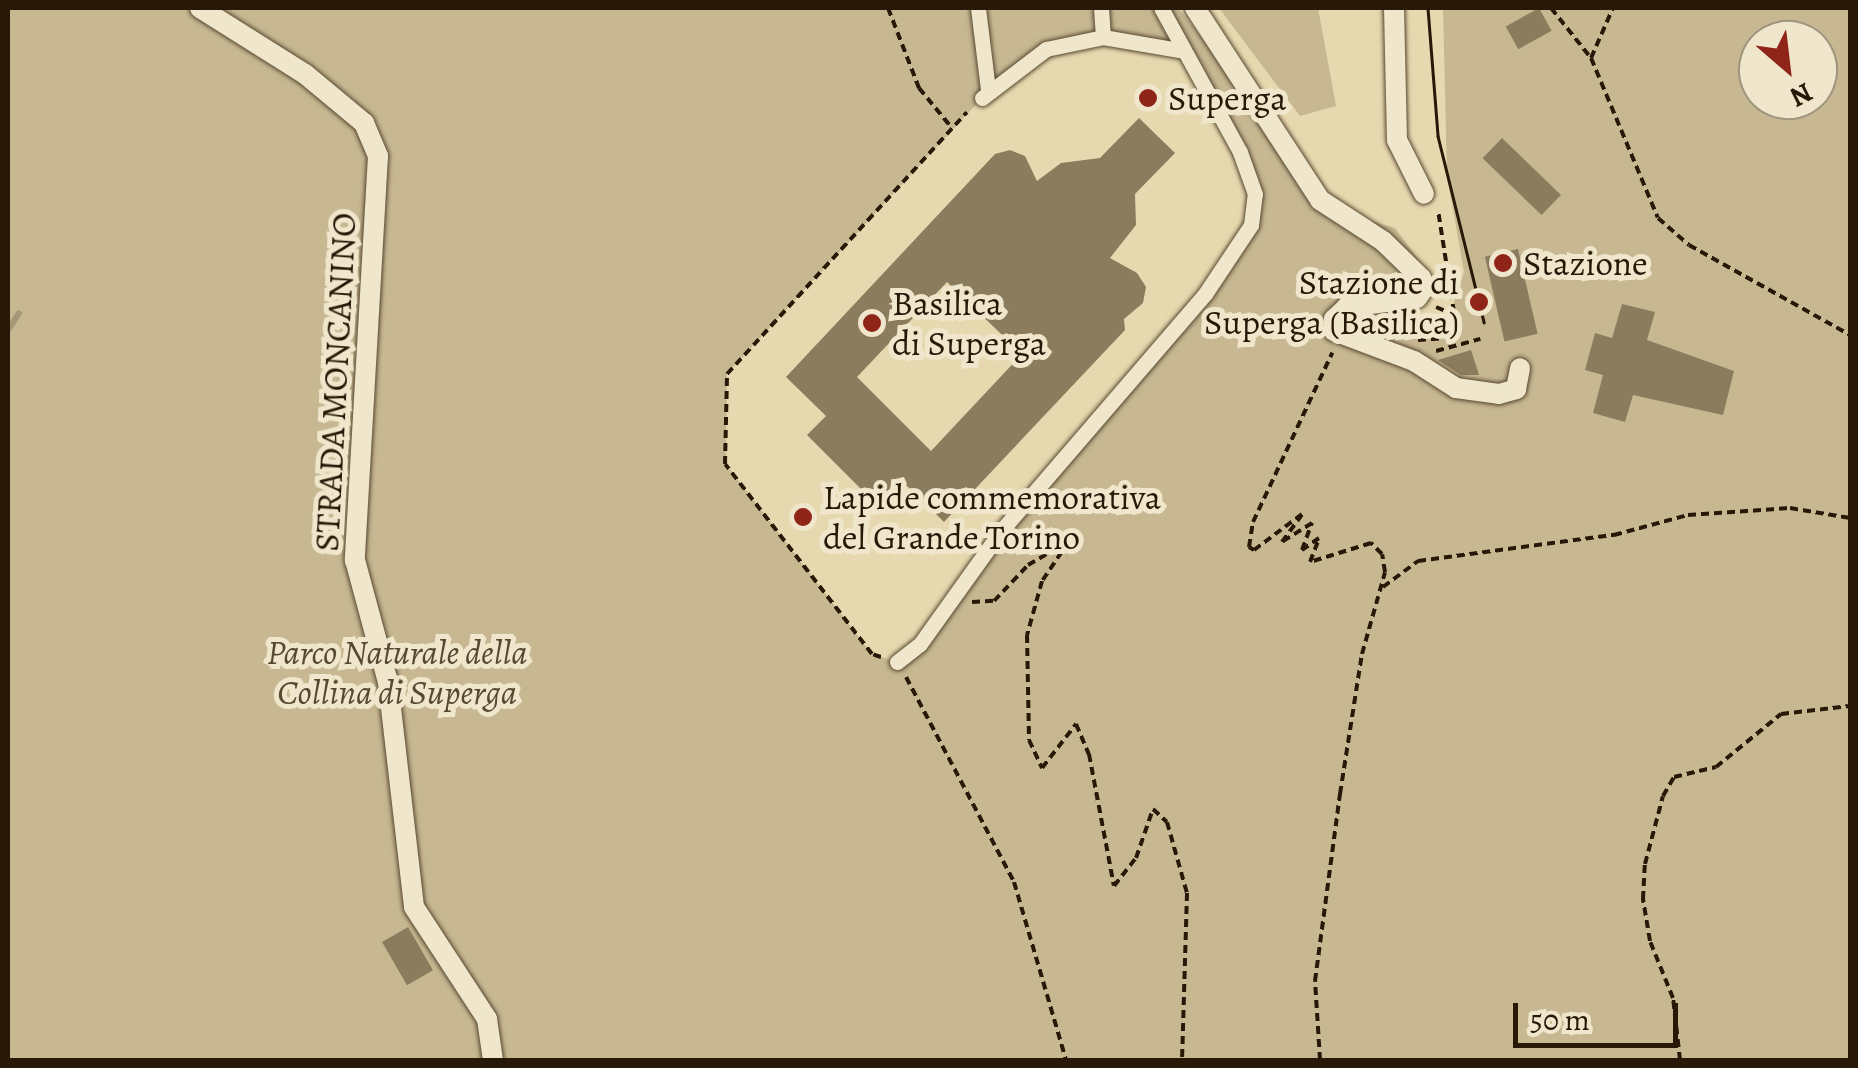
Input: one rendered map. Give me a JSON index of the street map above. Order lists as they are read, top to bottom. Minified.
{"streets":{"street":["STRADA MONCANINO"]},"parks":["Parco Naturale della Collina di Superga"],"places":["Superga","Stazione","Stazione di Superga (Basilica)","Basilica di Superga","Lapide commemorativa del Grande Torino"],"scale_bar":"50 m","north":"bottom right"}
